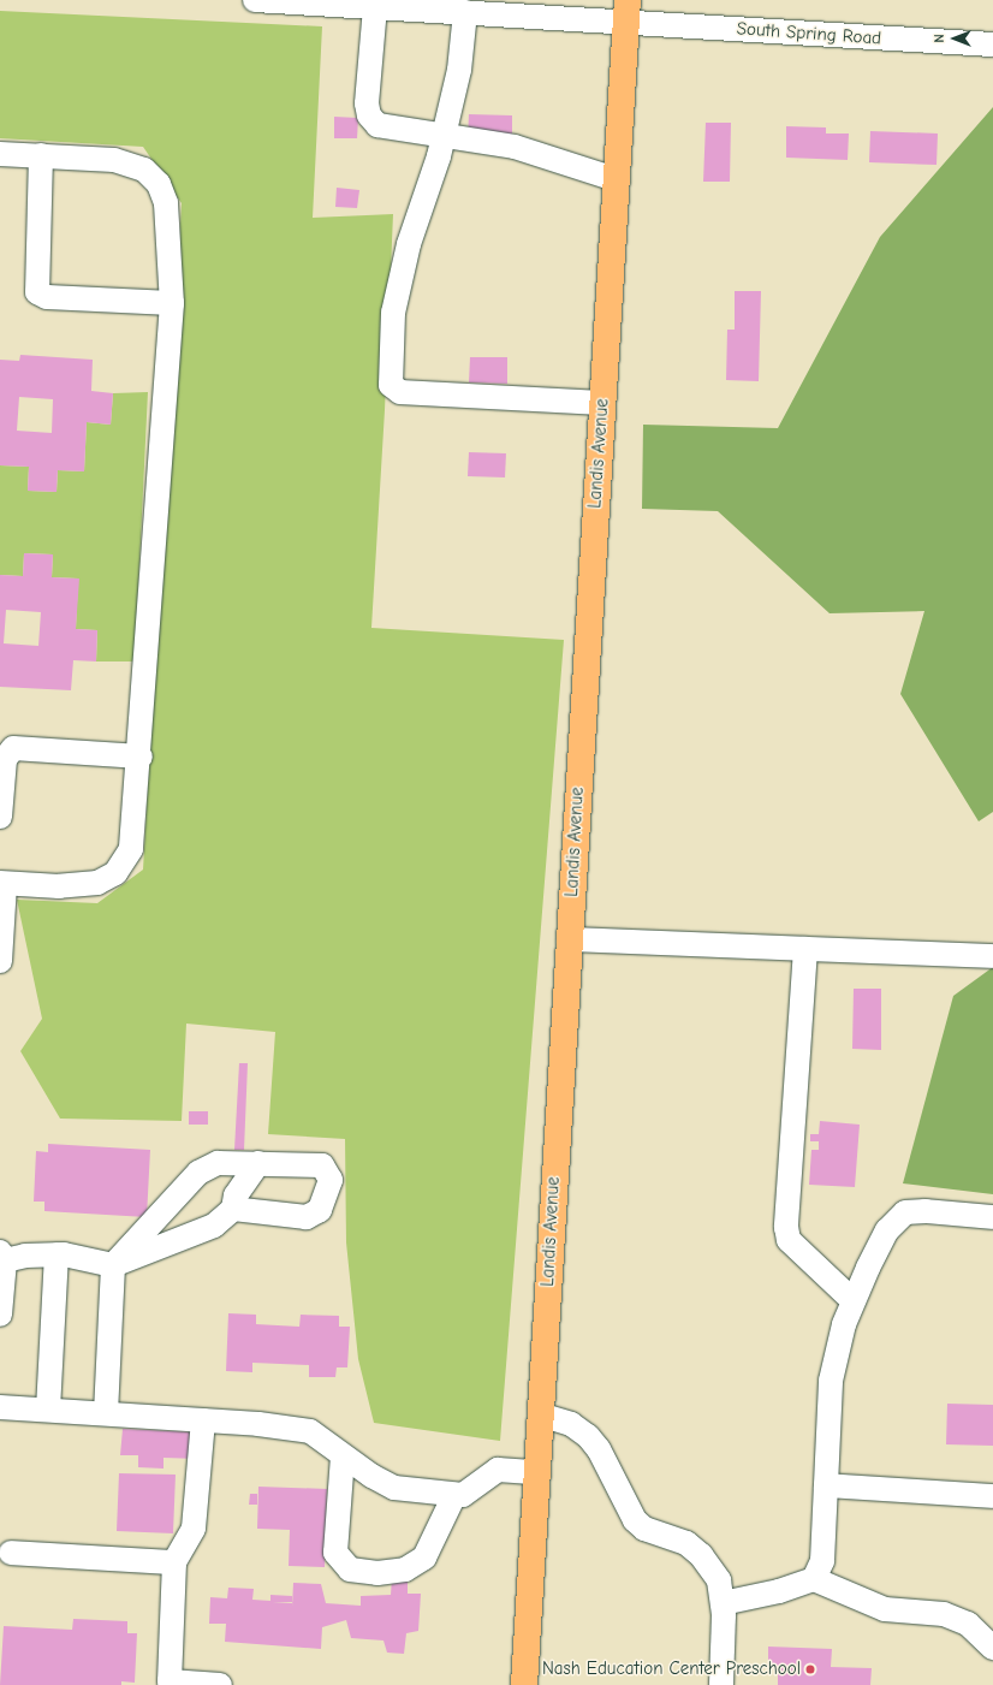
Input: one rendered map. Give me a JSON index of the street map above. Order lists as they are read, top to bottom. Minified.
{"streets":{"main road":["Landis Avenue"],"street":["South Spring Road"]},"crossings":[["South Spring Road","Landis Avenue"]],"places":["Nash Education Center Preschool"],"north":"left"}
